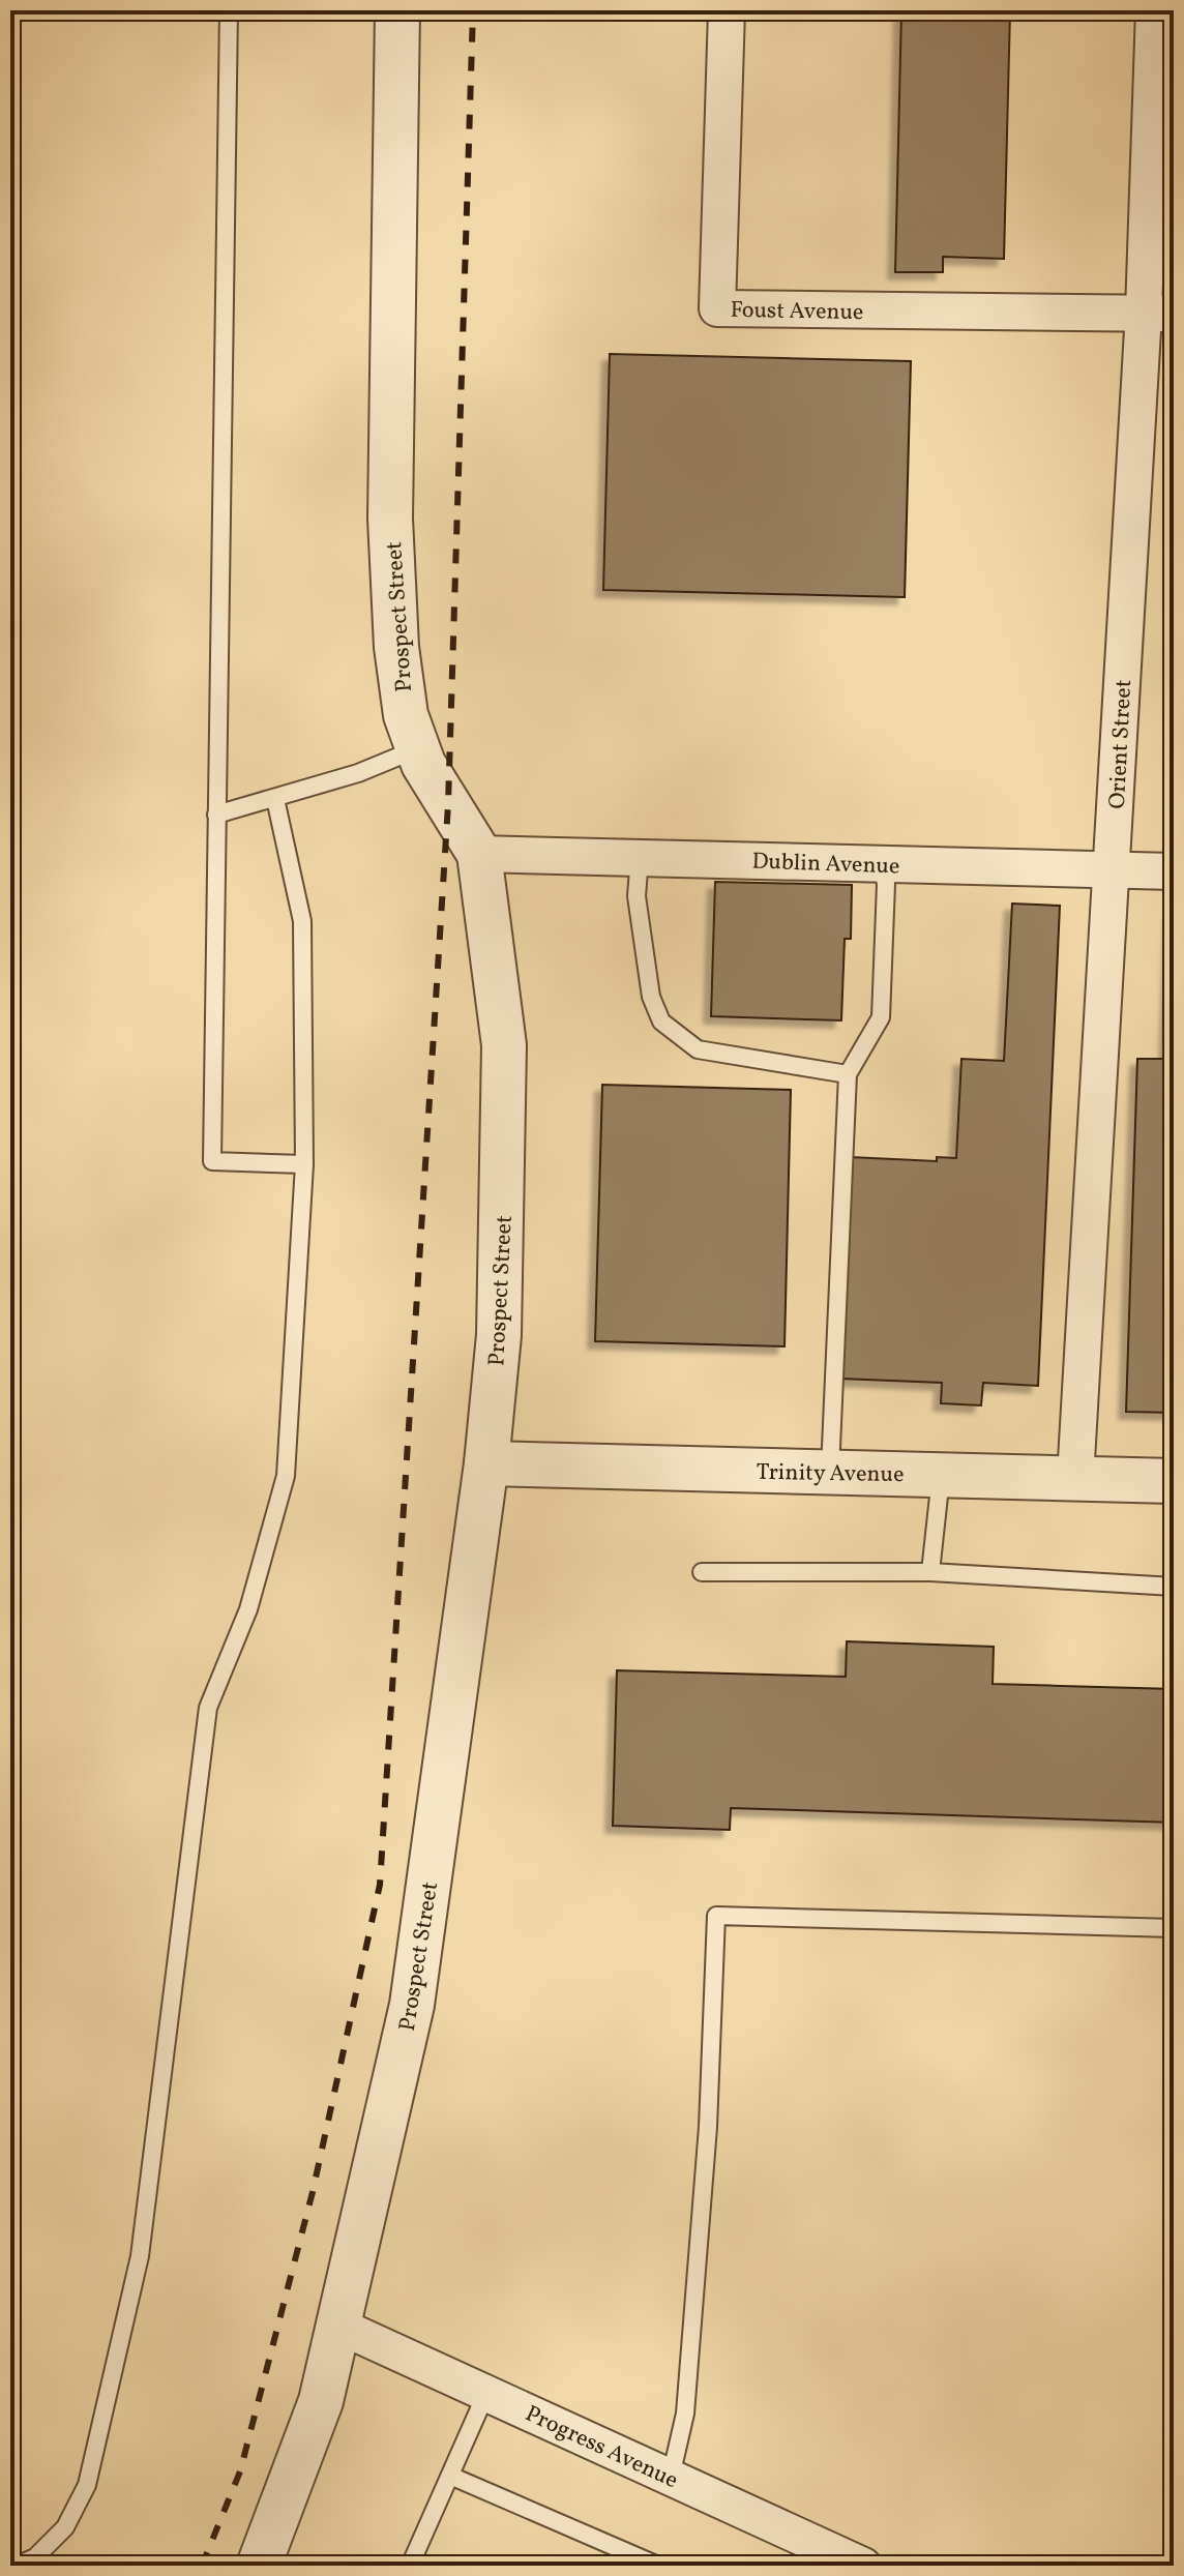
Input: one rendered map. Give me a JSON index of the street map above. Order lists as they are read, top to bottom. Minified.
{"streets":{"street":["Foust Avenue","Prospect Street","Orient Street","Dublin Avenue","Trinity Avenue","Progress Avenue"]},"crossings":[["Foust Avenue","Orient Street"],["Prospect Street","Dublin Avenue"],["Prospect Street","Trinity Avenue"],["Prospect Street","Progress Avenue"],["Orient Street","Dublin Avenue"],["Orient Street","Trinity Avenue"]]}
